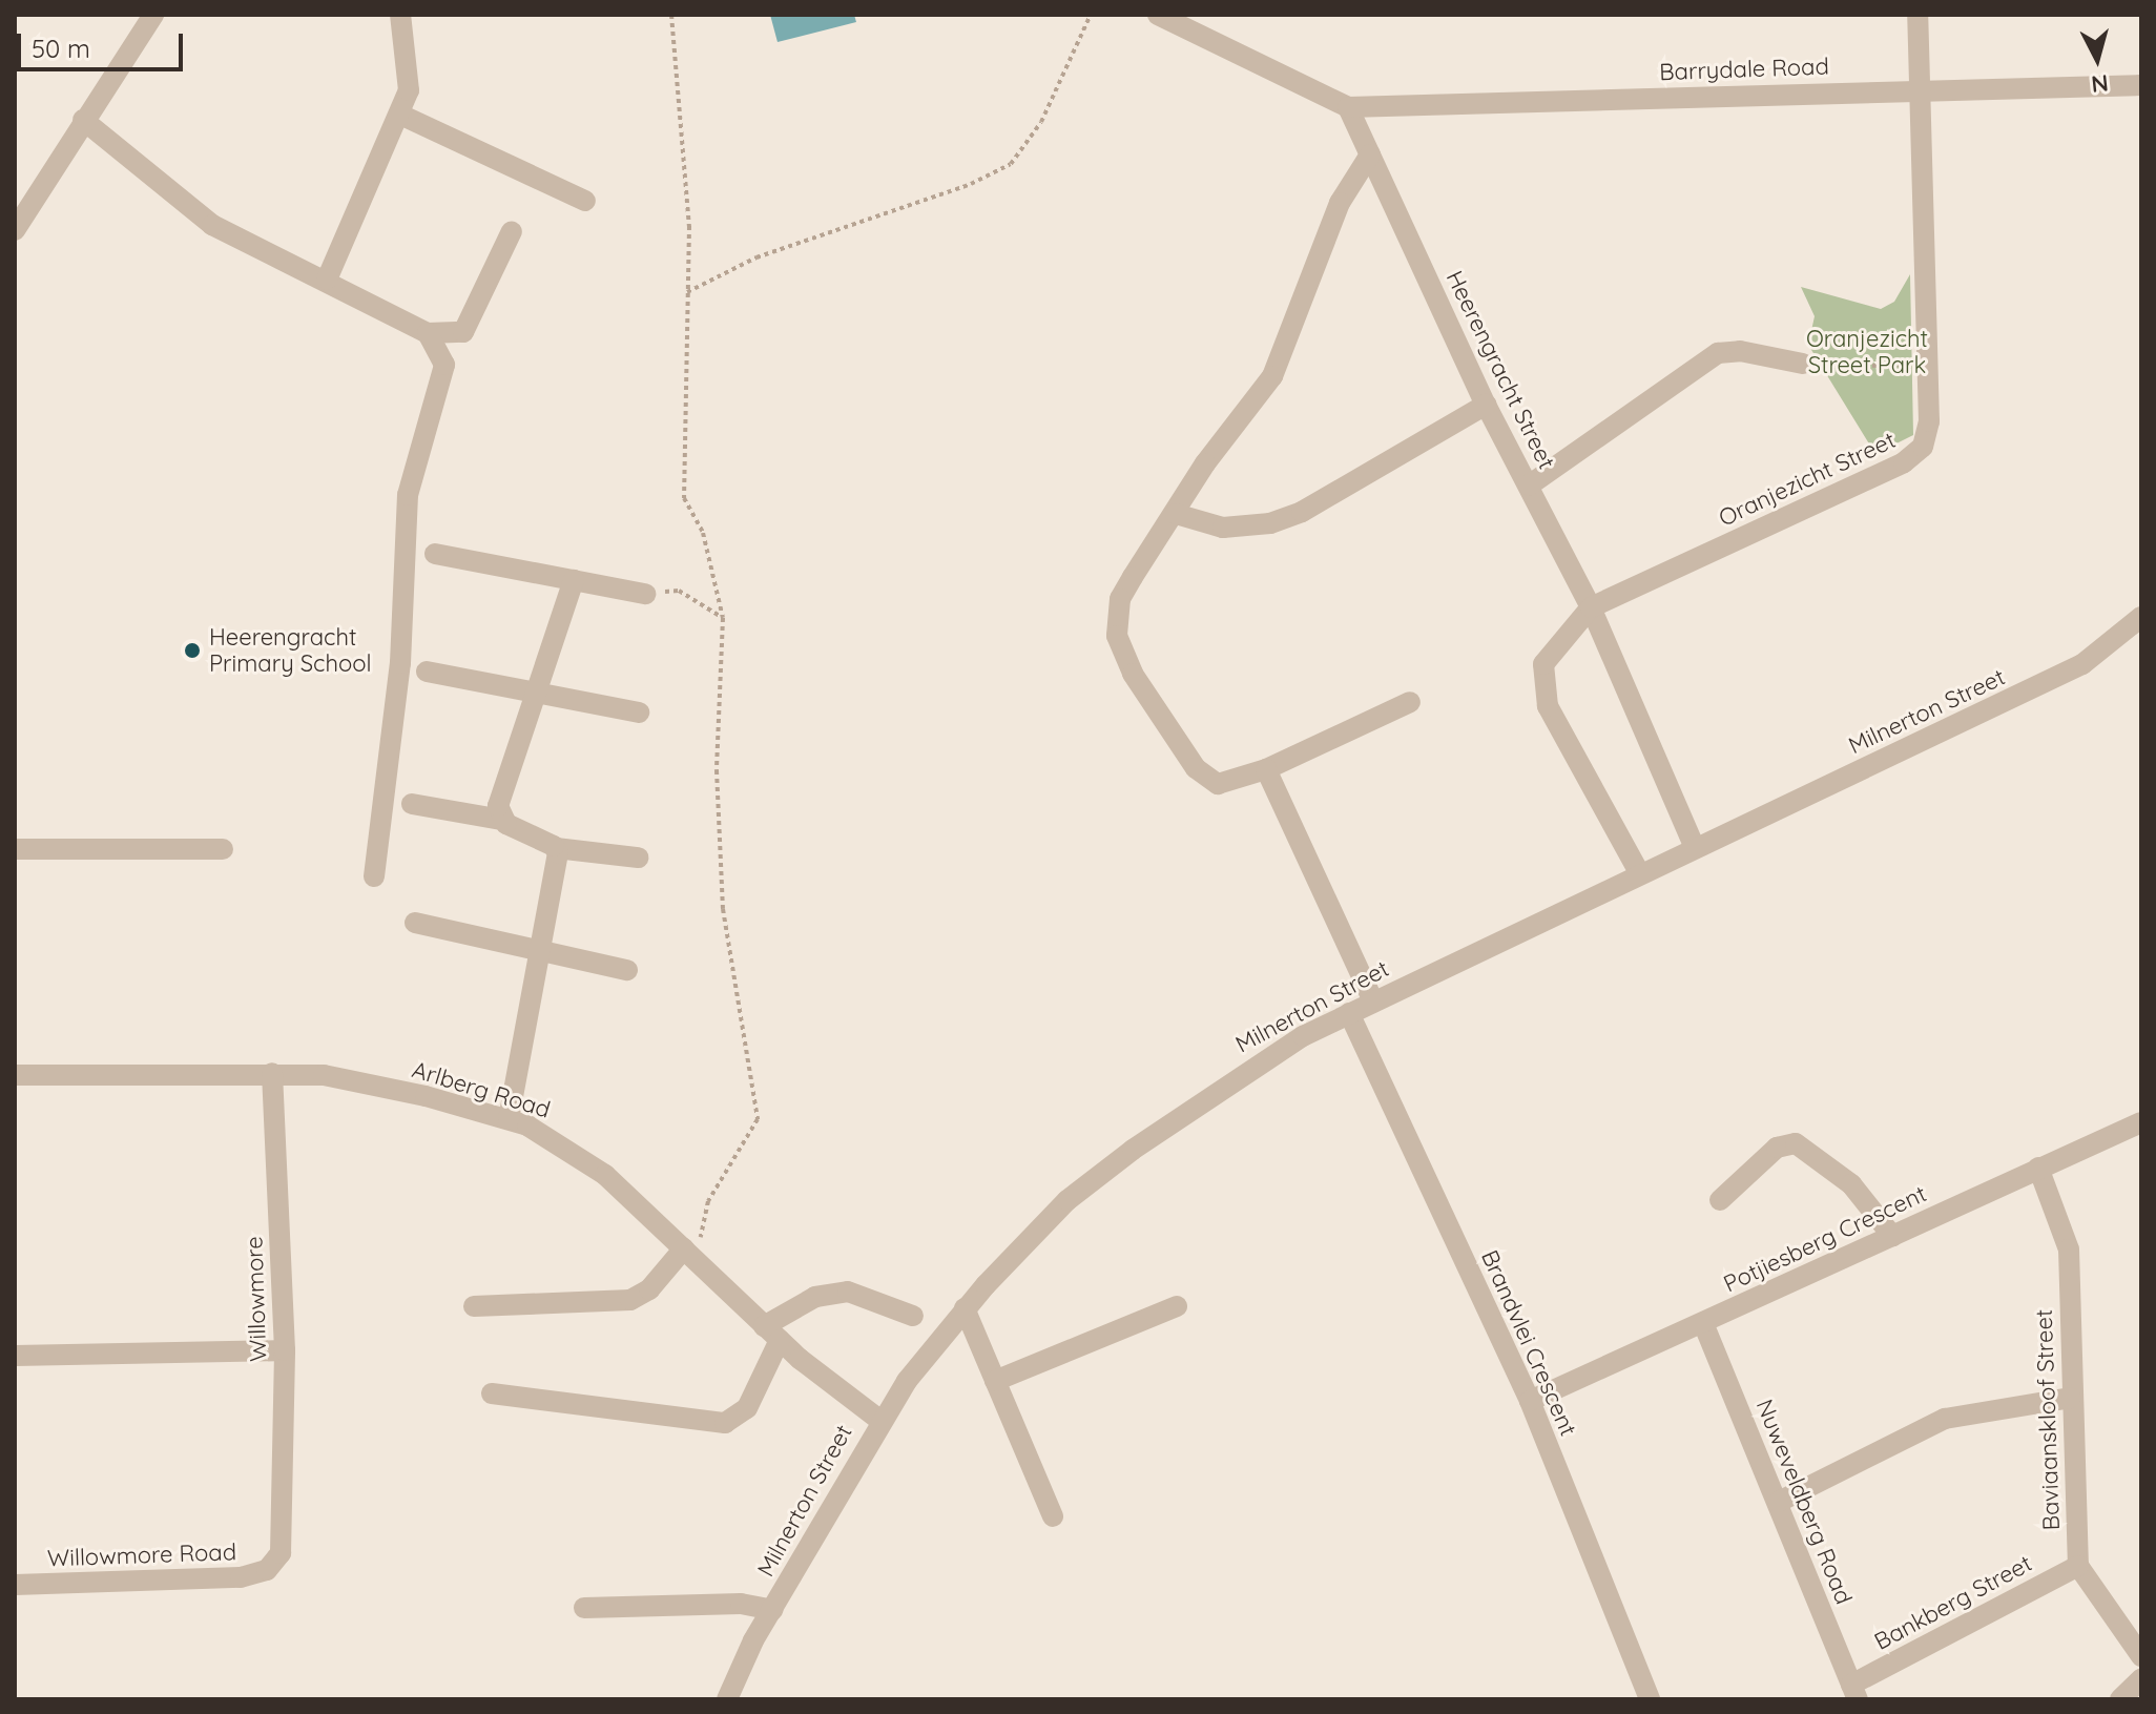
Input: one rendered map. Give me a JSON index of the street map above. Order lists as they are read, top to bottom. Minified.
{"streets":{"street":["Barrydale Road","Heerengracht Street","Oranjezicht Street","Milnerton Street","Arlberg Road","Potjiesberg Crescent","Willowmore","Brandvlei Crescent","Baviaanskloof Street","Nuweveldberg Road","Willowmore Road","Bankberg Street"]},"crossings":[["Barrydale Road","Heerengracht Street"],["Barrydale Road","Oranjezicht Street"],["Heerengracht Street","Oranjezicht Street"],["Heerengracht Street","Milnerton Street"],["Milnerton Street","Arlberg Road"],["Milnerton Street","Brandvlei Crescent"],["Arlberg Road","Willowmore"],["Potjiesberg Crescent","Brandvlei Crescent"],["Potjiesberg Crescent","Baviaanskloof Street"],["Potjiesberg Crescent","Nuweveldberg Road"],["Willowmore","Willowmore Road"],["Baviaanskloof Street","Bankberg Street"],["Nuweveldberg Road","Bankberg Street"]],"parks":["Oranjezicht Street Park"],"places":["Heerengracht Primary School"],"scale_bar":"50 m","north":"bottom"}
